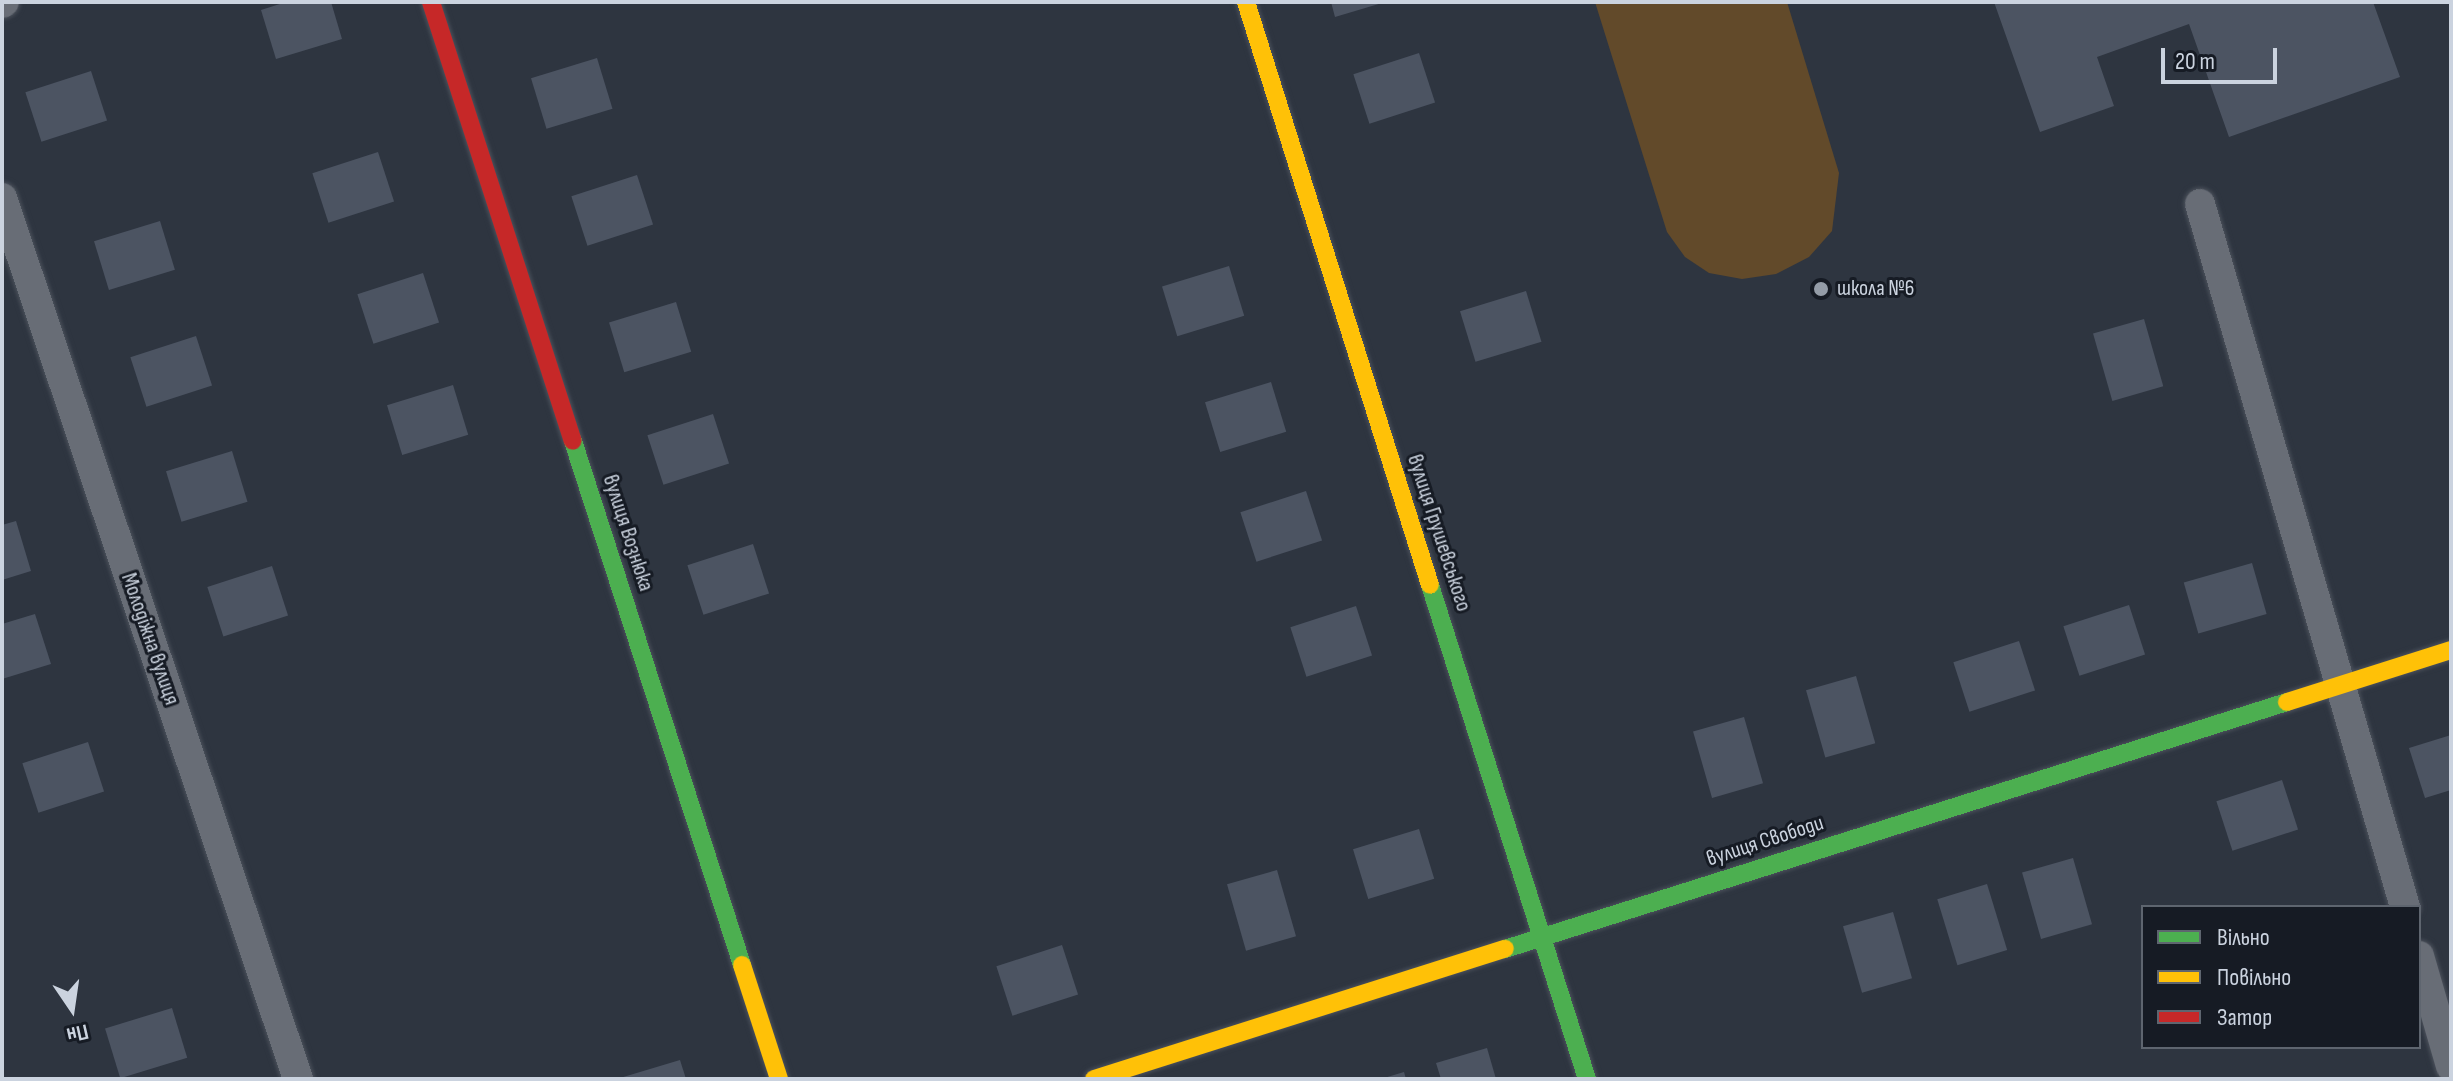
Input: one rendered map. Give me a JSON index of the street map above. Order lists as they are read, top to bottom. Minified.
{"streets":{"street":["вулиця Вознюка","вулиця Грушевського","Молодіжна вулиця","вулиця Свободи"]},"crossings":[["вулиця Грушевського","вулиця Свободи"]],"places":["школа №6"],"legend":["Вільно","Повільно","Затор"],"scale_bar":"20 m","north":"bottom"}
